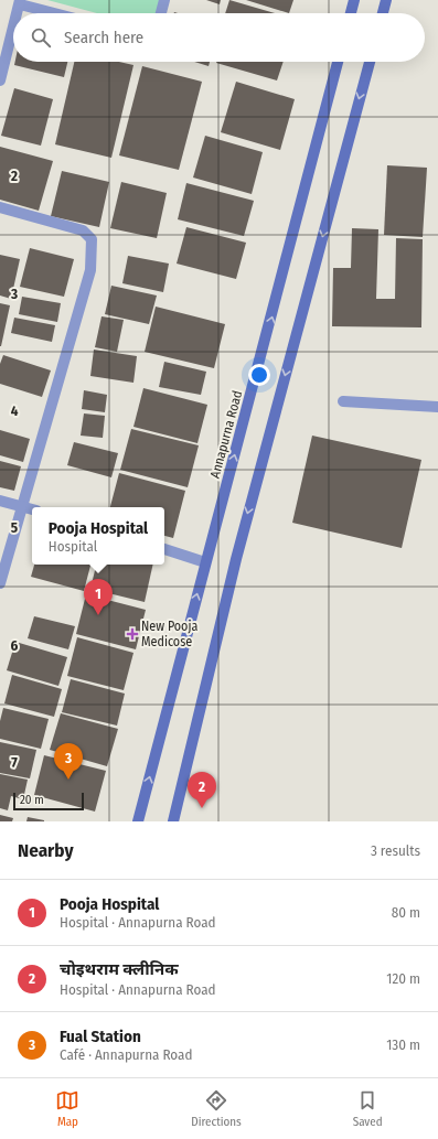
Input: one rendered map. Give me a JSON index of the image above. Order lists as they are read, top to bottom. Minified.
{"streets":{"main road":["Annapurna Road"]},"places":{"health":["New Pooja Medicose"]},"scale_bar":"20 m","page":{"search":"Search here","popup":["Pooja Hospital","Hospital"],"pins":["1","3","2"],"scale":"20 m","heading":["Nearby","3 results"],"list":[{"mark":"1","name":"Pooja Hospital","note":"Hospital · Annapurna Road","value":"80 m"},{"mark":"2","name":"चोइथराम क्लीनिक","note":"Hospital · Annapurna Road","value":"120 m"},{"mark":"3","name":"Fual Station","note":"Café · Annapurna Road","value":"130 m"}],"nav":["Map","Directions","Saved"]},"grid":{"rows":["2","3","4","5","6","7"]}}
